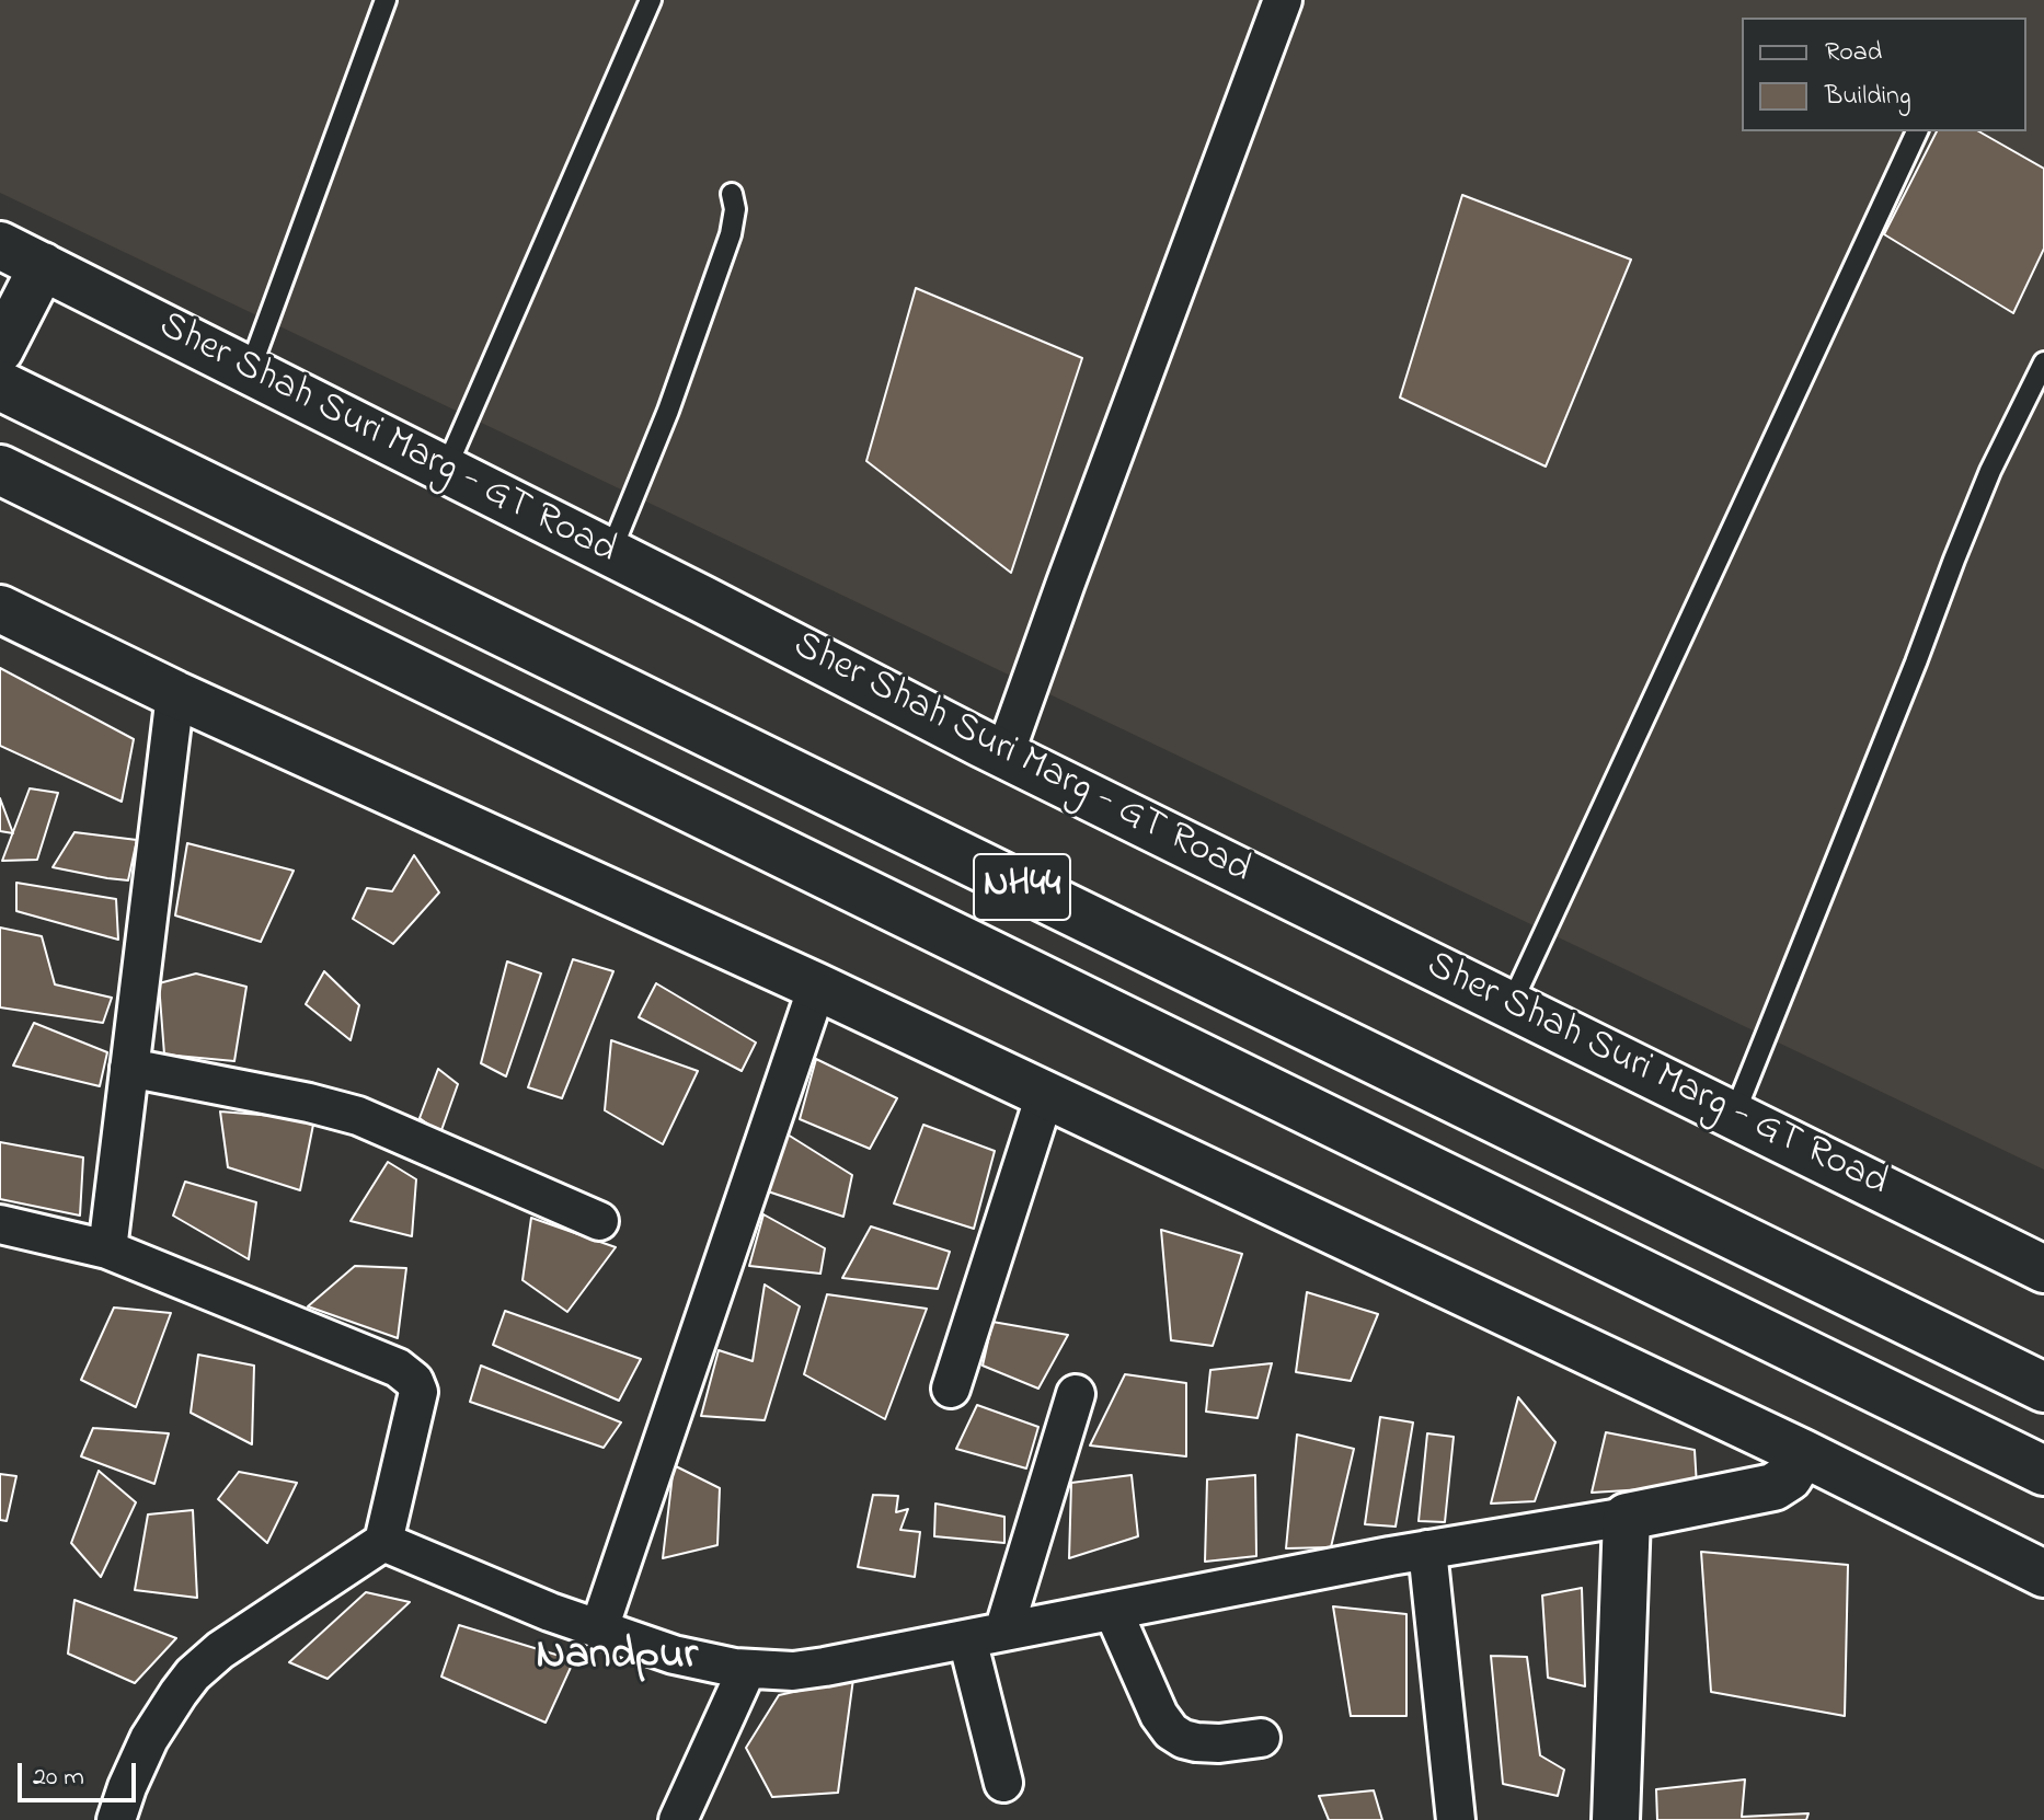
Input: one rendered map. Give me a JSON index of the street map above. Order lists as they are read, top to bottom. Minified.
{"streets":{"highway":["NH44"],"street":["Sher Shah Suri Marg - GT Road"]},"districts":["Nandpur"],"legend":["Road","Building"],"scale_bar":"20 m"}
